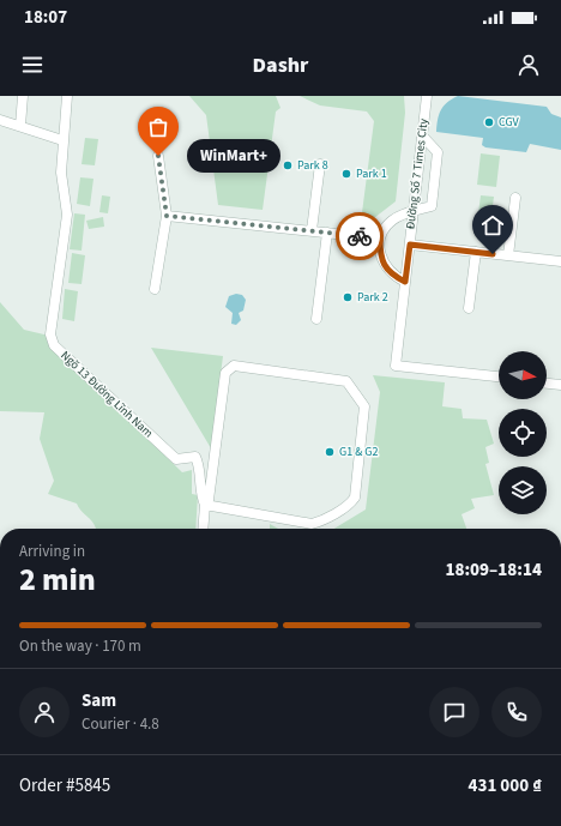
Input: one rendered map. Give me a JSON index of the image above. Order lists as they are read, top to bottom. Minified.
{"streets":{"street":["Đường Số 7 Times City","Ngõ 13 Đường Lĩnh Nam"]},"places":["CGV","WinMart+","Park 8","Park 1","Park 2","G1 & G2"],"north":"right","page":{"status":"18:07","header":"Dashr","bubble":"WinMart+","heading":["2 min","Arriving in","18:09–18:14"],"panel":["Sam","Courier · 4.8","Order #5845","431 000 ₫"],"bar":"On the way · 170 m"}}
